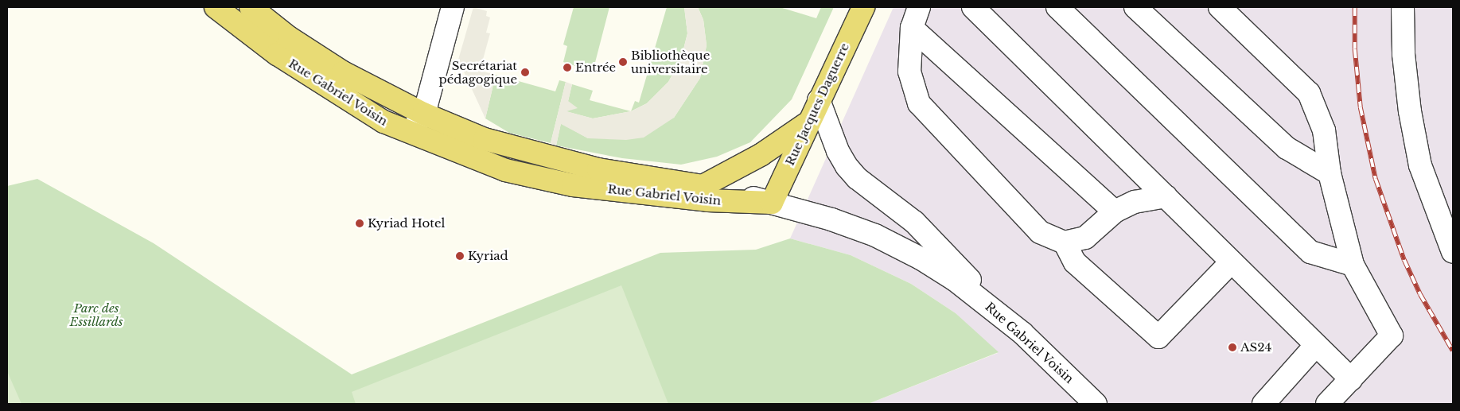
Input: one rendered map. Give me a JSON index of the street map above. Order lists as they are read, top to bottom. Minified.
{"streets":{"main road":["Rue Gabriel Voisin","Rue Jacques Daguerre"]},"crossings":[["Rue Gabriel Voisin","Rue Jacques Daguerre"]],"parks":["Parc des Essillards"],"places":["Bibliothèque universitaire","Entrée","Secrétariat pédagogique","Kyriad Hotel","Kyriad","AS24"]}
